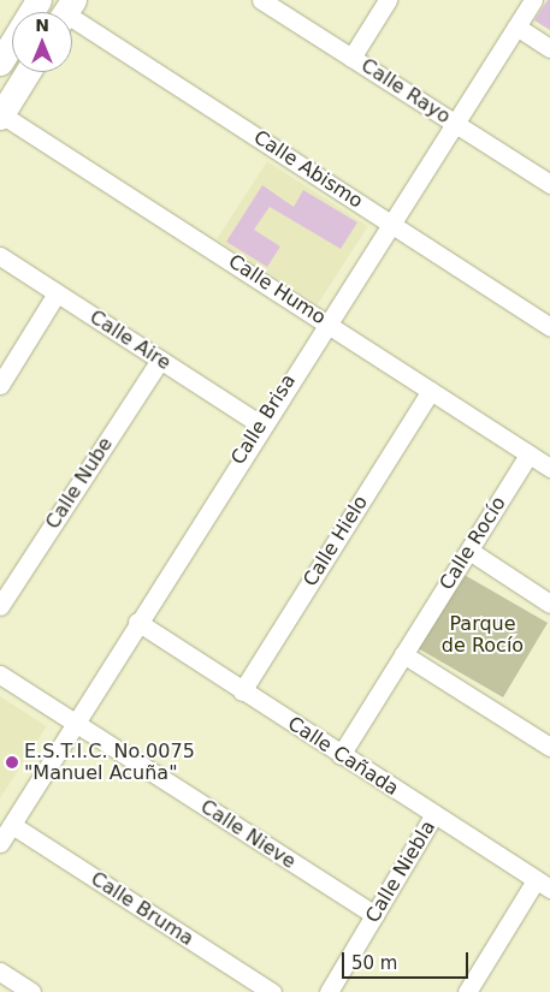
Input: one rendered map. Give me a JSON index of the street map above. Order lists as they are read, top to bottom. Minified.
{"streets":{"street":["Calle Rayo","Calle Abismo","Calle Humo","Calle Aire","Calle Brisa","Calle Nube","Calle Hielo","Calle Rocío","Calle Cañada","Calle Nieve","Calle Niebla","Calle Bruma"]},"crossings":[["Calle Rayo","Calle Brisa"],["Calle Abismo","Calle Brisa"],["Calle Humo","Calle Brisa"],["Calle Humo","Calle Hielo"],["Calle Humo","Calle Rocío"],["Calle Aire","Calle Brisa"],["Calle Aire","Calle Nube"],["Calle Brisa","Calle Cañada"],["Calle Brisa","Calle Nieve"],["Calle Brisa","Calle Bruma"],["Calle Hielo","Calle Cañada"],["Calle Rocío","Calle Cañada"],["Calle Cañada","Calle Niebla"],["Calle Nieve","Calle Niebla"]],"parks":["Parque de Rocío"],"places":["E.S.T.I.C. No.0075 \"Manuel Acuña\""],"scale_bar":"50 m","north":"top"}
